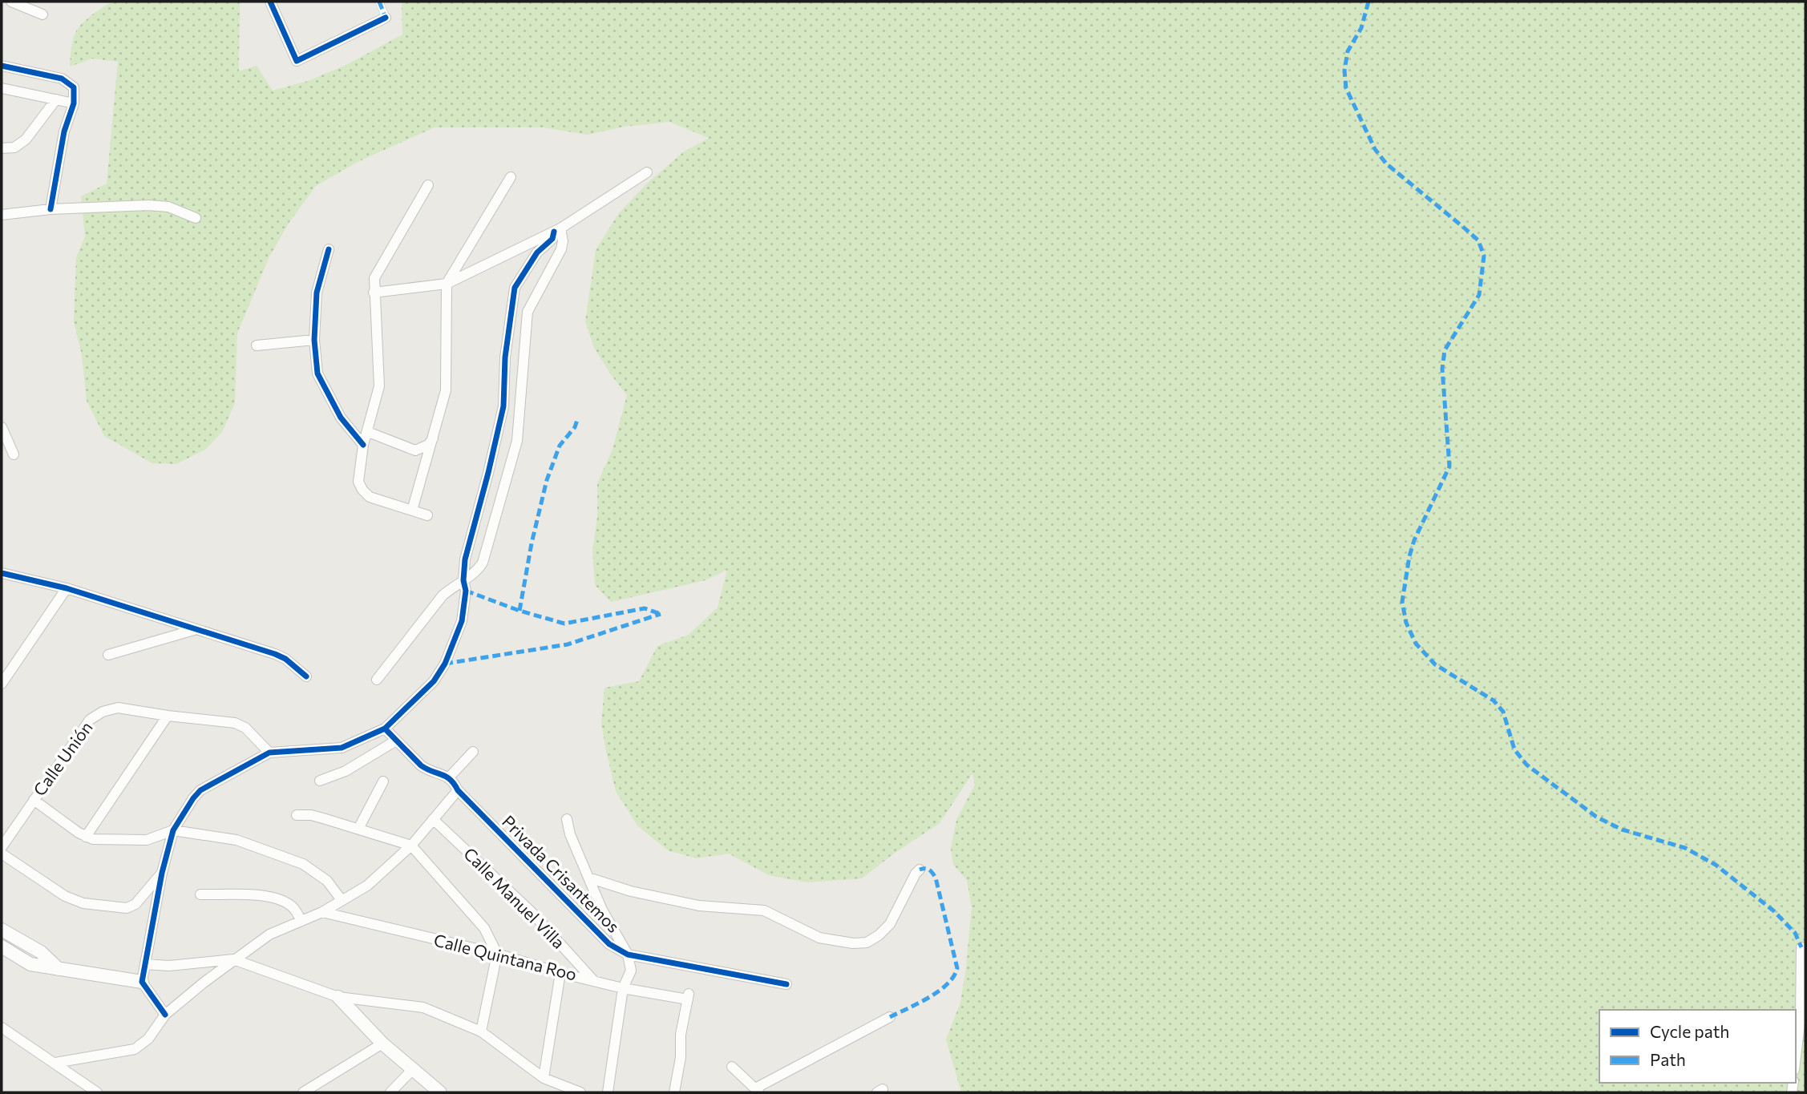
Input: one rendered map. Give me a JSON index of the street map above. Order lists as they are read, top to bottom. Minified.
{"streets":{"street":["Calle Unión","Privada Crisantemos","Calle Manuel Villa","Calle Quintana Roo"]},"crossings":[["Calle Manuel Villa","Calle Quintana Roo"]],"legend":["Cycle path","Path"]}
